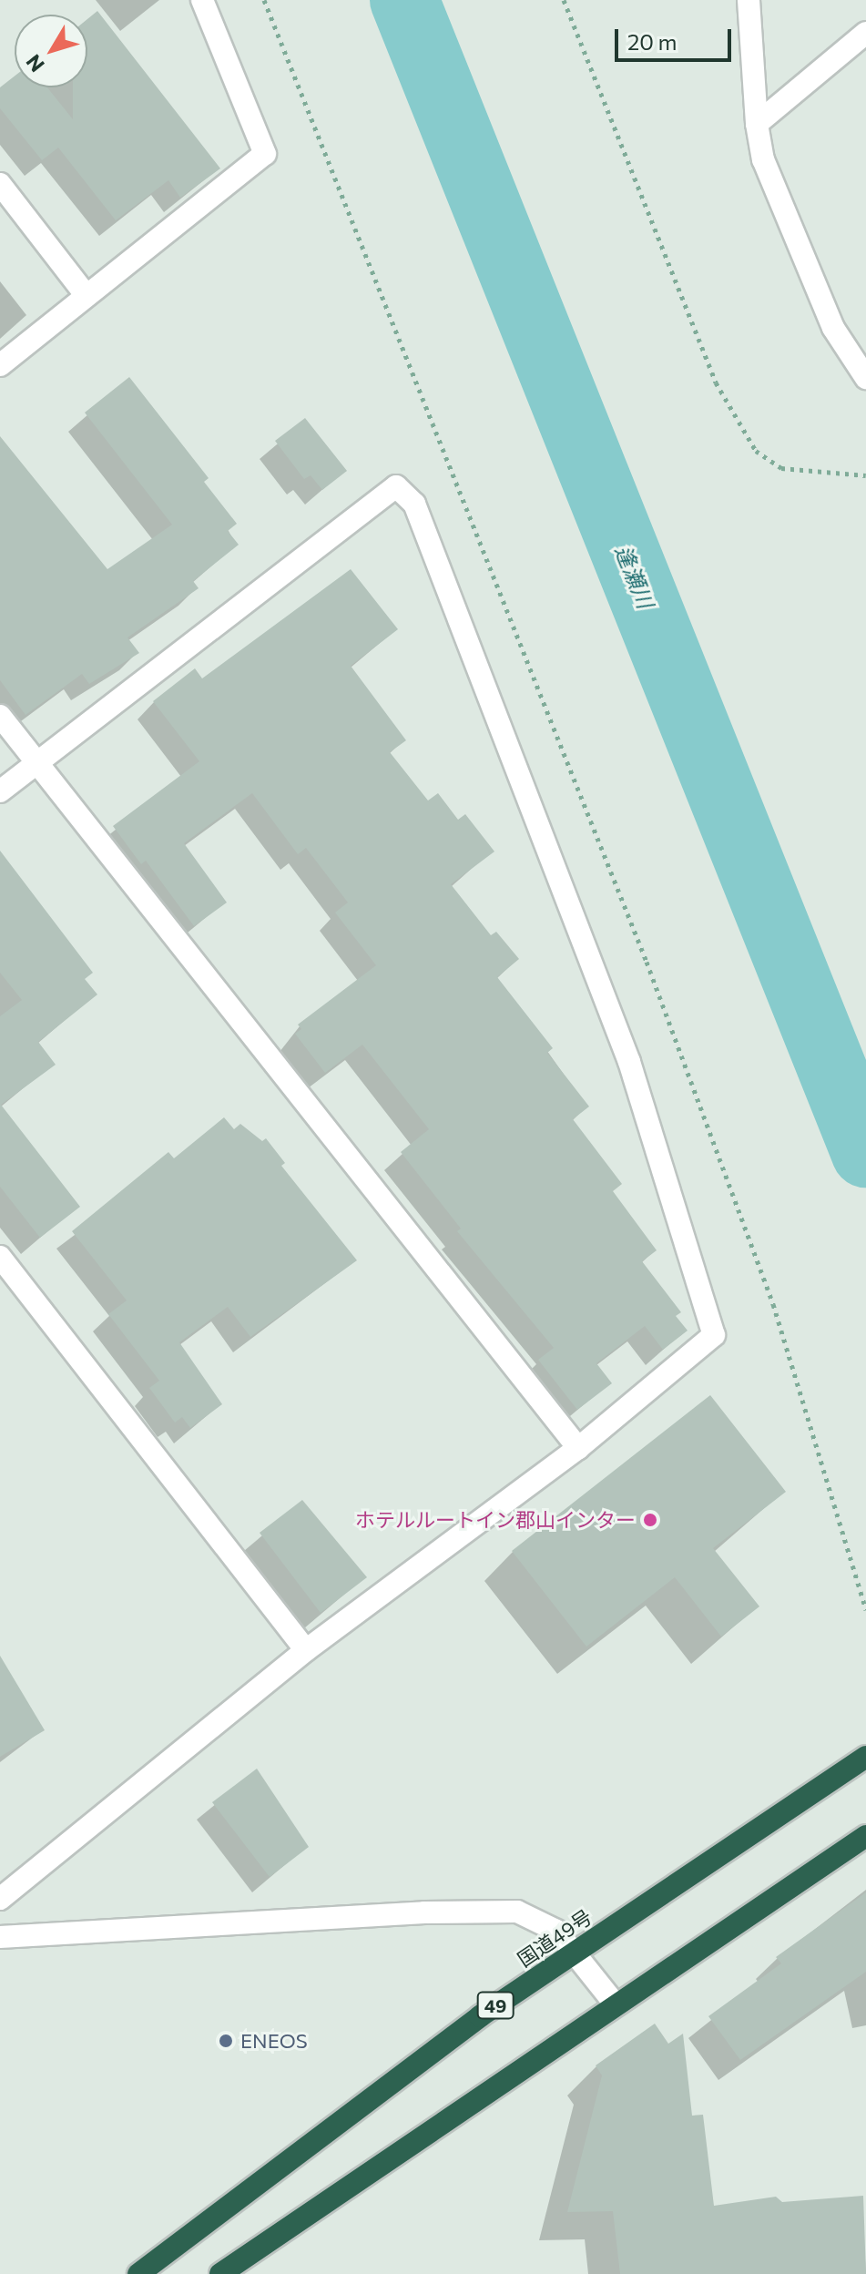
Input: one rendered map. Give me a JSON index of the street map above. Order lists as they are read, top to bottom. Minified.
{"streets":{"highway":["国道49号","49"]},"water":["逢瀬川"],"places":["ホテルルートイン郡山インター","ENEOS"],"scale_bar":"20 m","north":"bottom left"}
